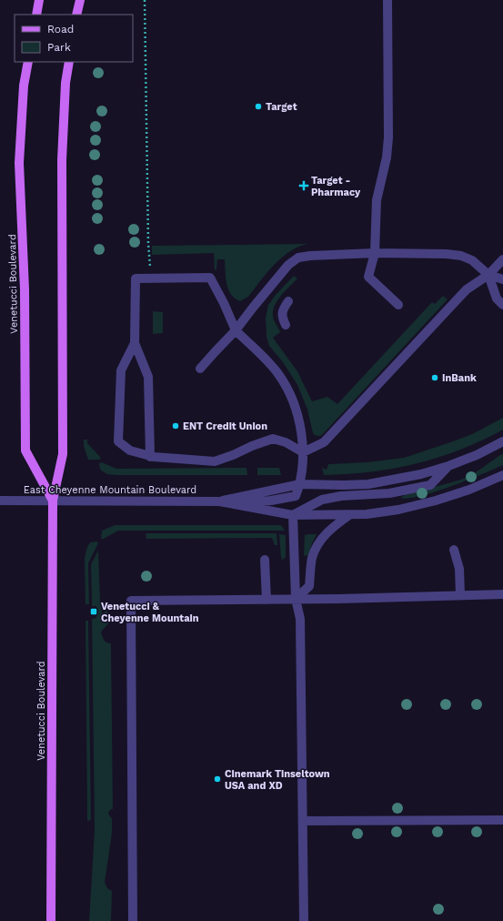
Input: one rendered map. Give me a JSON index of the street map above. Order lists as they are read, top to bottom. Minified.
{"streets":{"main road":["Venetucci Boulevard"],"street":["East Cheyenne Mountain Boulevard"]},"crossings":[["Venetucci Boulevard","East Cheyenne Mountain Boulevard"]],"places":{"other":["Target","InBank","ENT Credit Union","Cinemark Tinseltown USA and XD"],"health":["Target - Pharmacy"],"transit":["Venetucci & Cheyenne Mountain"]},"legend":["Road","Park"]}
